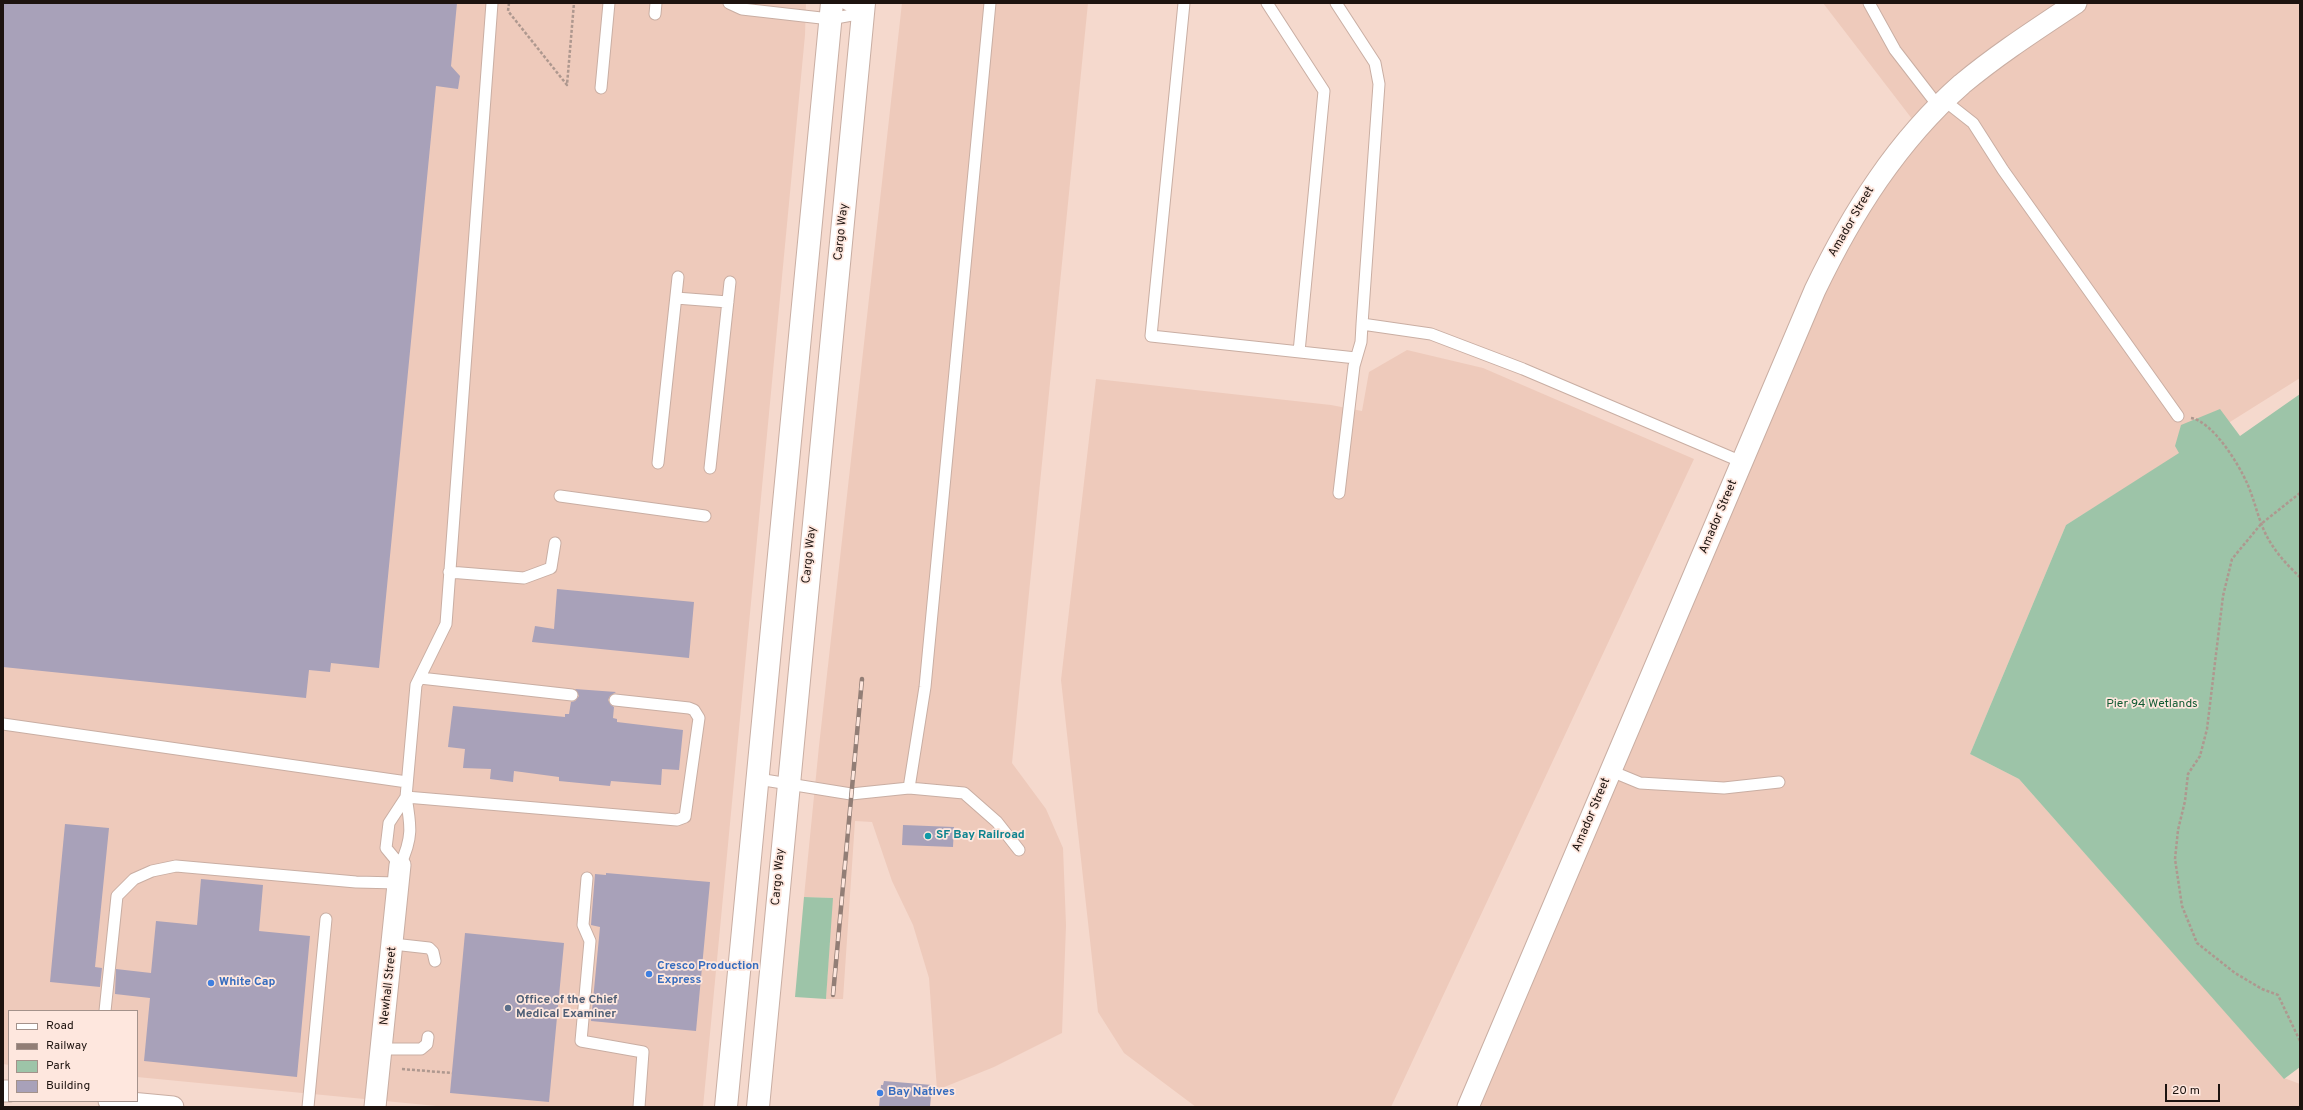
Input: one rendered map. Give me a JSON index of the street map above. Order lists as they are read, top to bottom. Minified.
{"streets":{"main road":["Cargo Way"],"street":["Amador Street","Newhall Street"]},"parks":["Pier 94 Wetlands"],"places":["SF Bay Railroad","Cresco Production Express","White Cap","Office of the Chief Medical Examiner","Bay Natives"],"legend":["Road","Railway","Park","Building"],"scale_bar":"20 m"}
